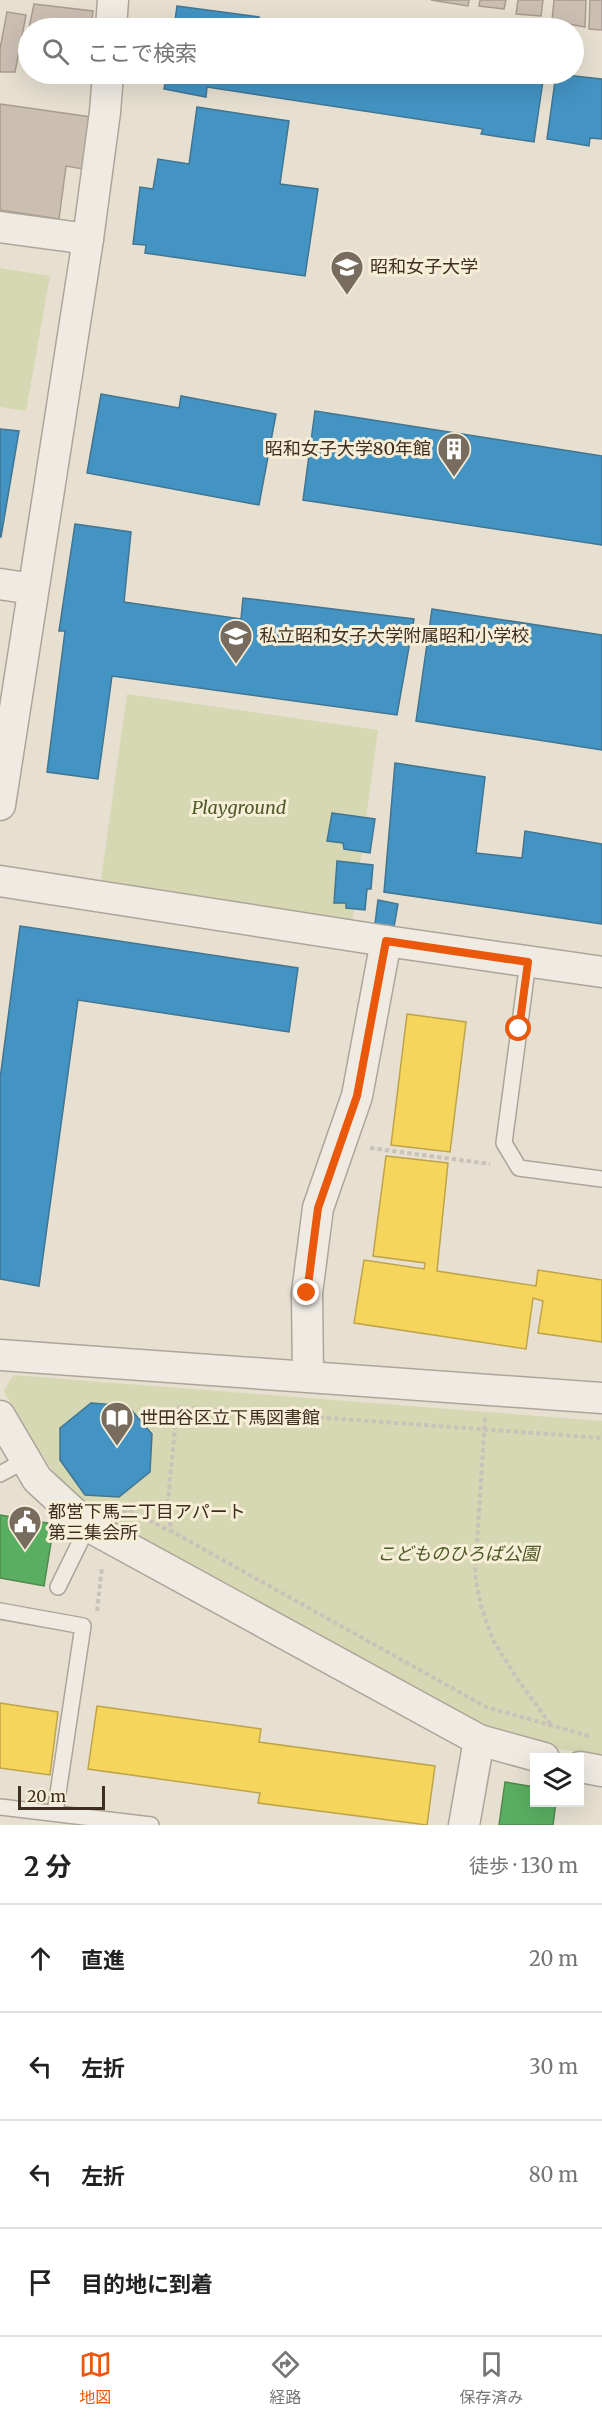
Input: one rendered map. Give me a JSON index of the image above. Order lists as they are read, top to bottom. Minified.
{"parks":["Playground","こどものひろば公園"],"places":{"school or university":["昭和女子大学","私立昭和女子大学附属昭和小学校"],"building":["昭和女子大学80年館"],"library":["世田谷区立下馬図書館"],"public building":["都営下馬二丁目アパート 第三集会所"]},"scale_bar":"20 m","page":{"search":"ここで検索","scale":"20 m","heading":["2 分","徒歩 · 130 m"],"list":[["直進","20 m"],["左折","30 m"],["左折","80 m"],"目的地に到着"],"nav":["地図","経路","保存済み"]}}
